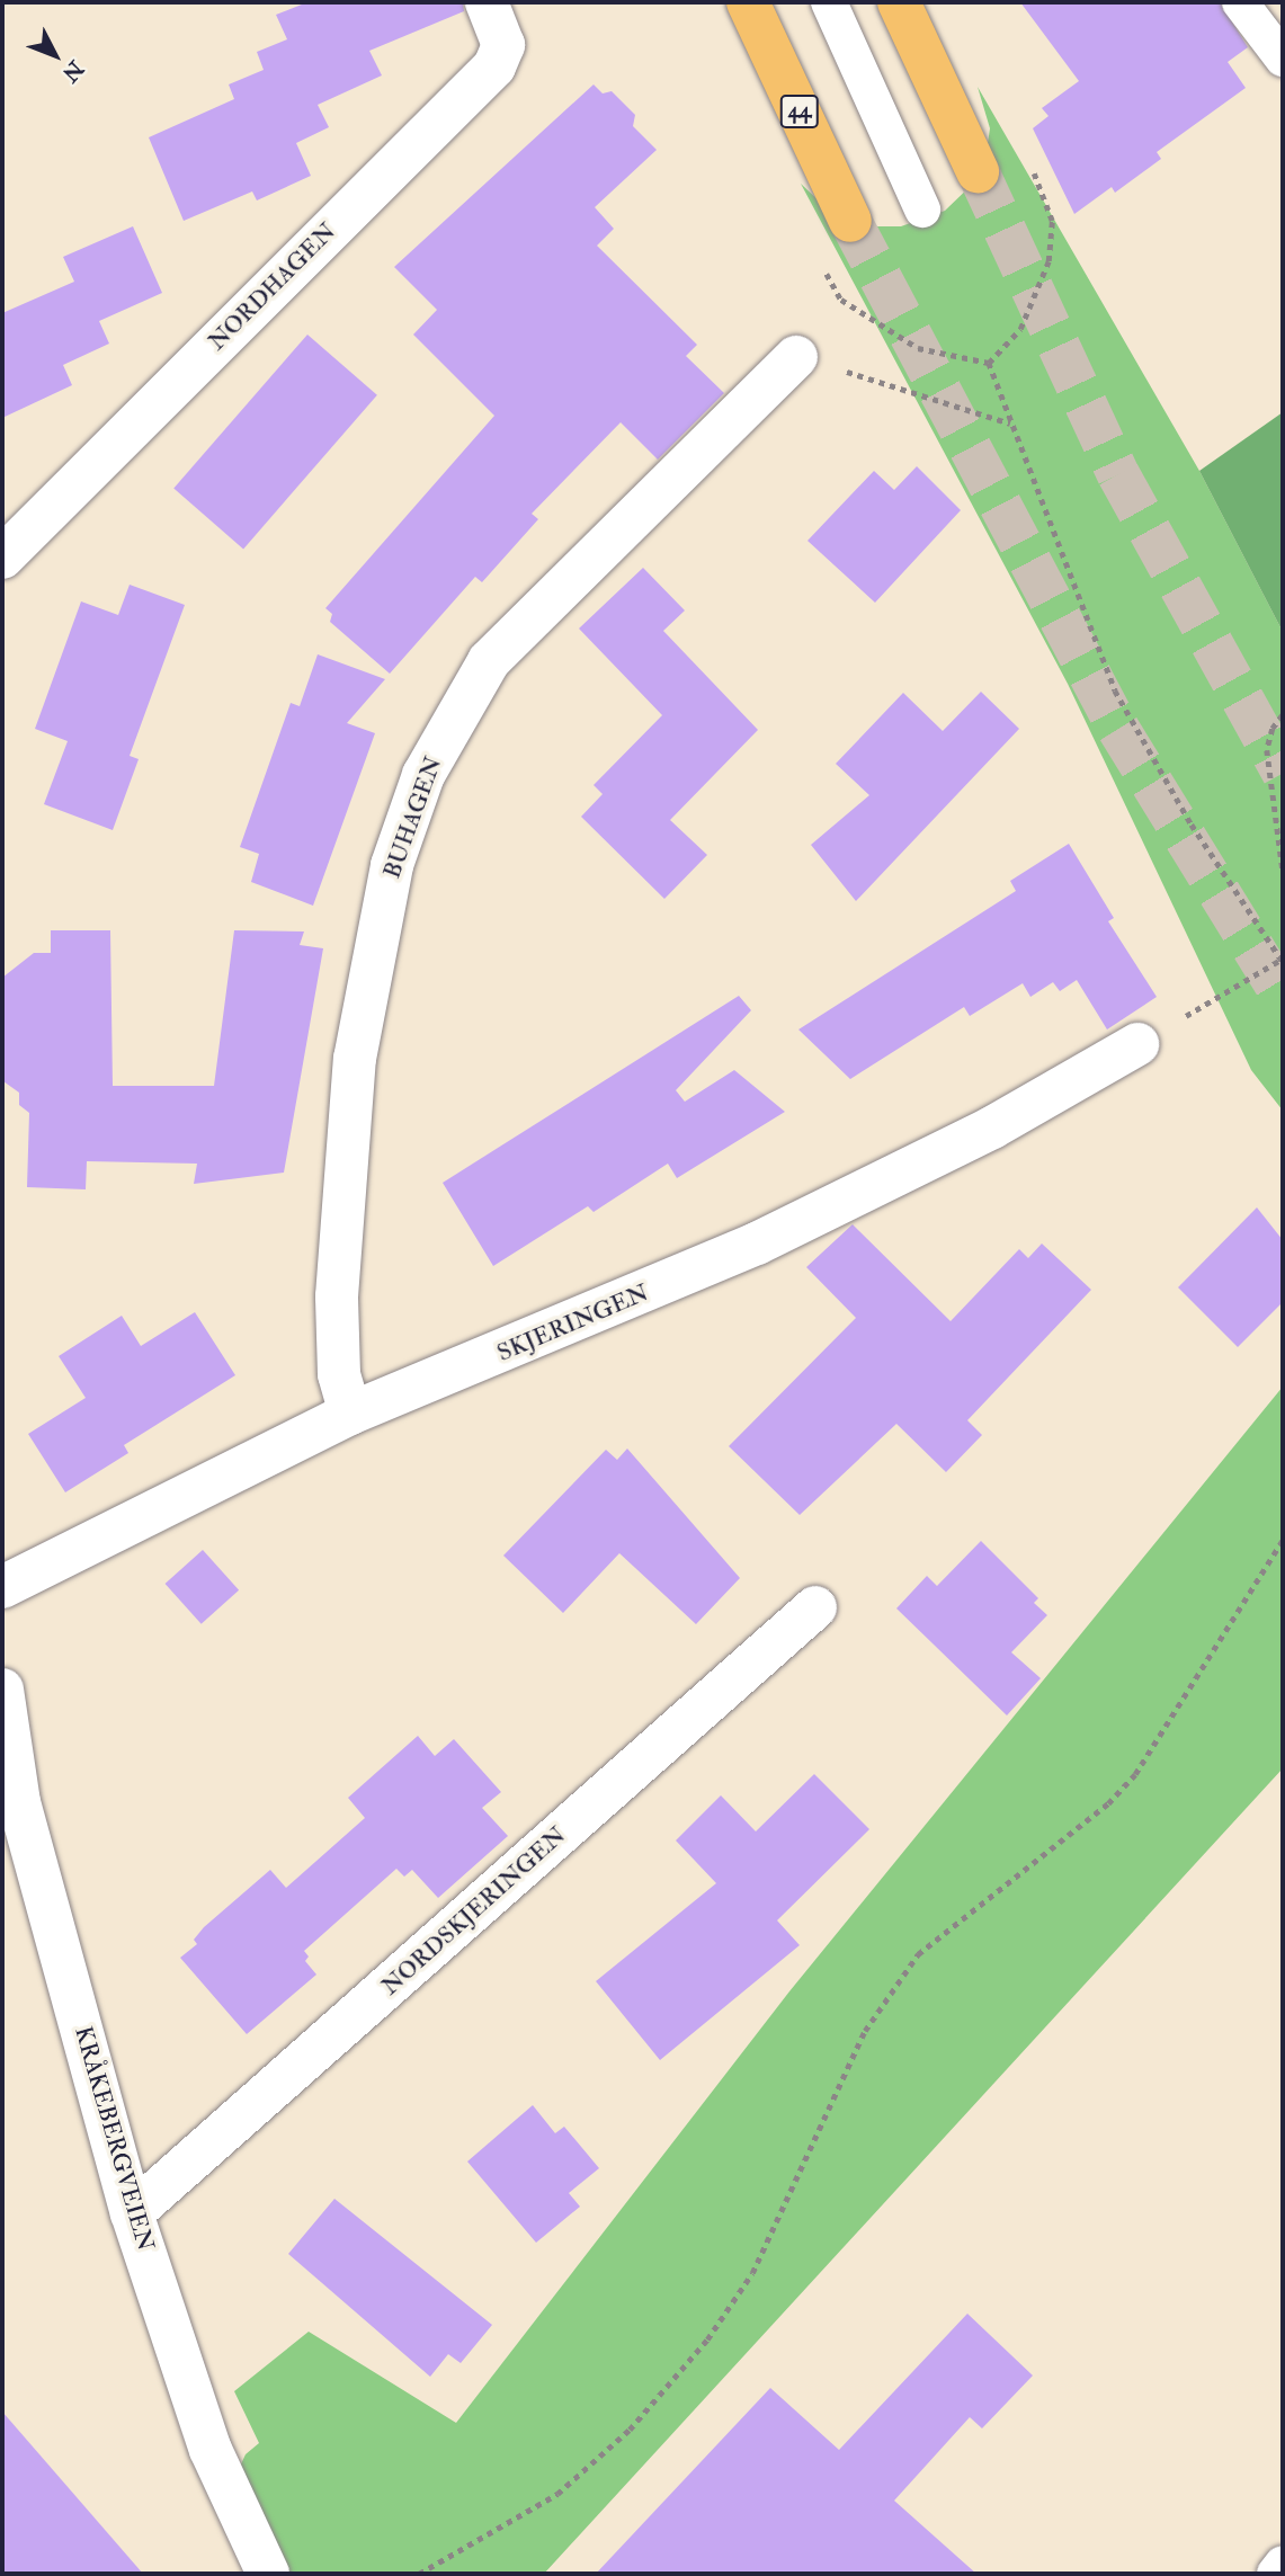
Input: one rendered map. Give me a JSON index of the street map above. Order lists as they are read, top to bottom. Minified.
{"streets":{"main road":["44"],"street":["NORDHAGEN","BUHAGEN","SKJERINGEN","NORDSKJERINGEN","KRÅKEBERGVEIEN"]},"crossings":[["BUHAGEN","SKJERINGEN"],["NORDSKJERINGEN","KRÅKEBERGVEIEN"]],"north":"bottom right"}
